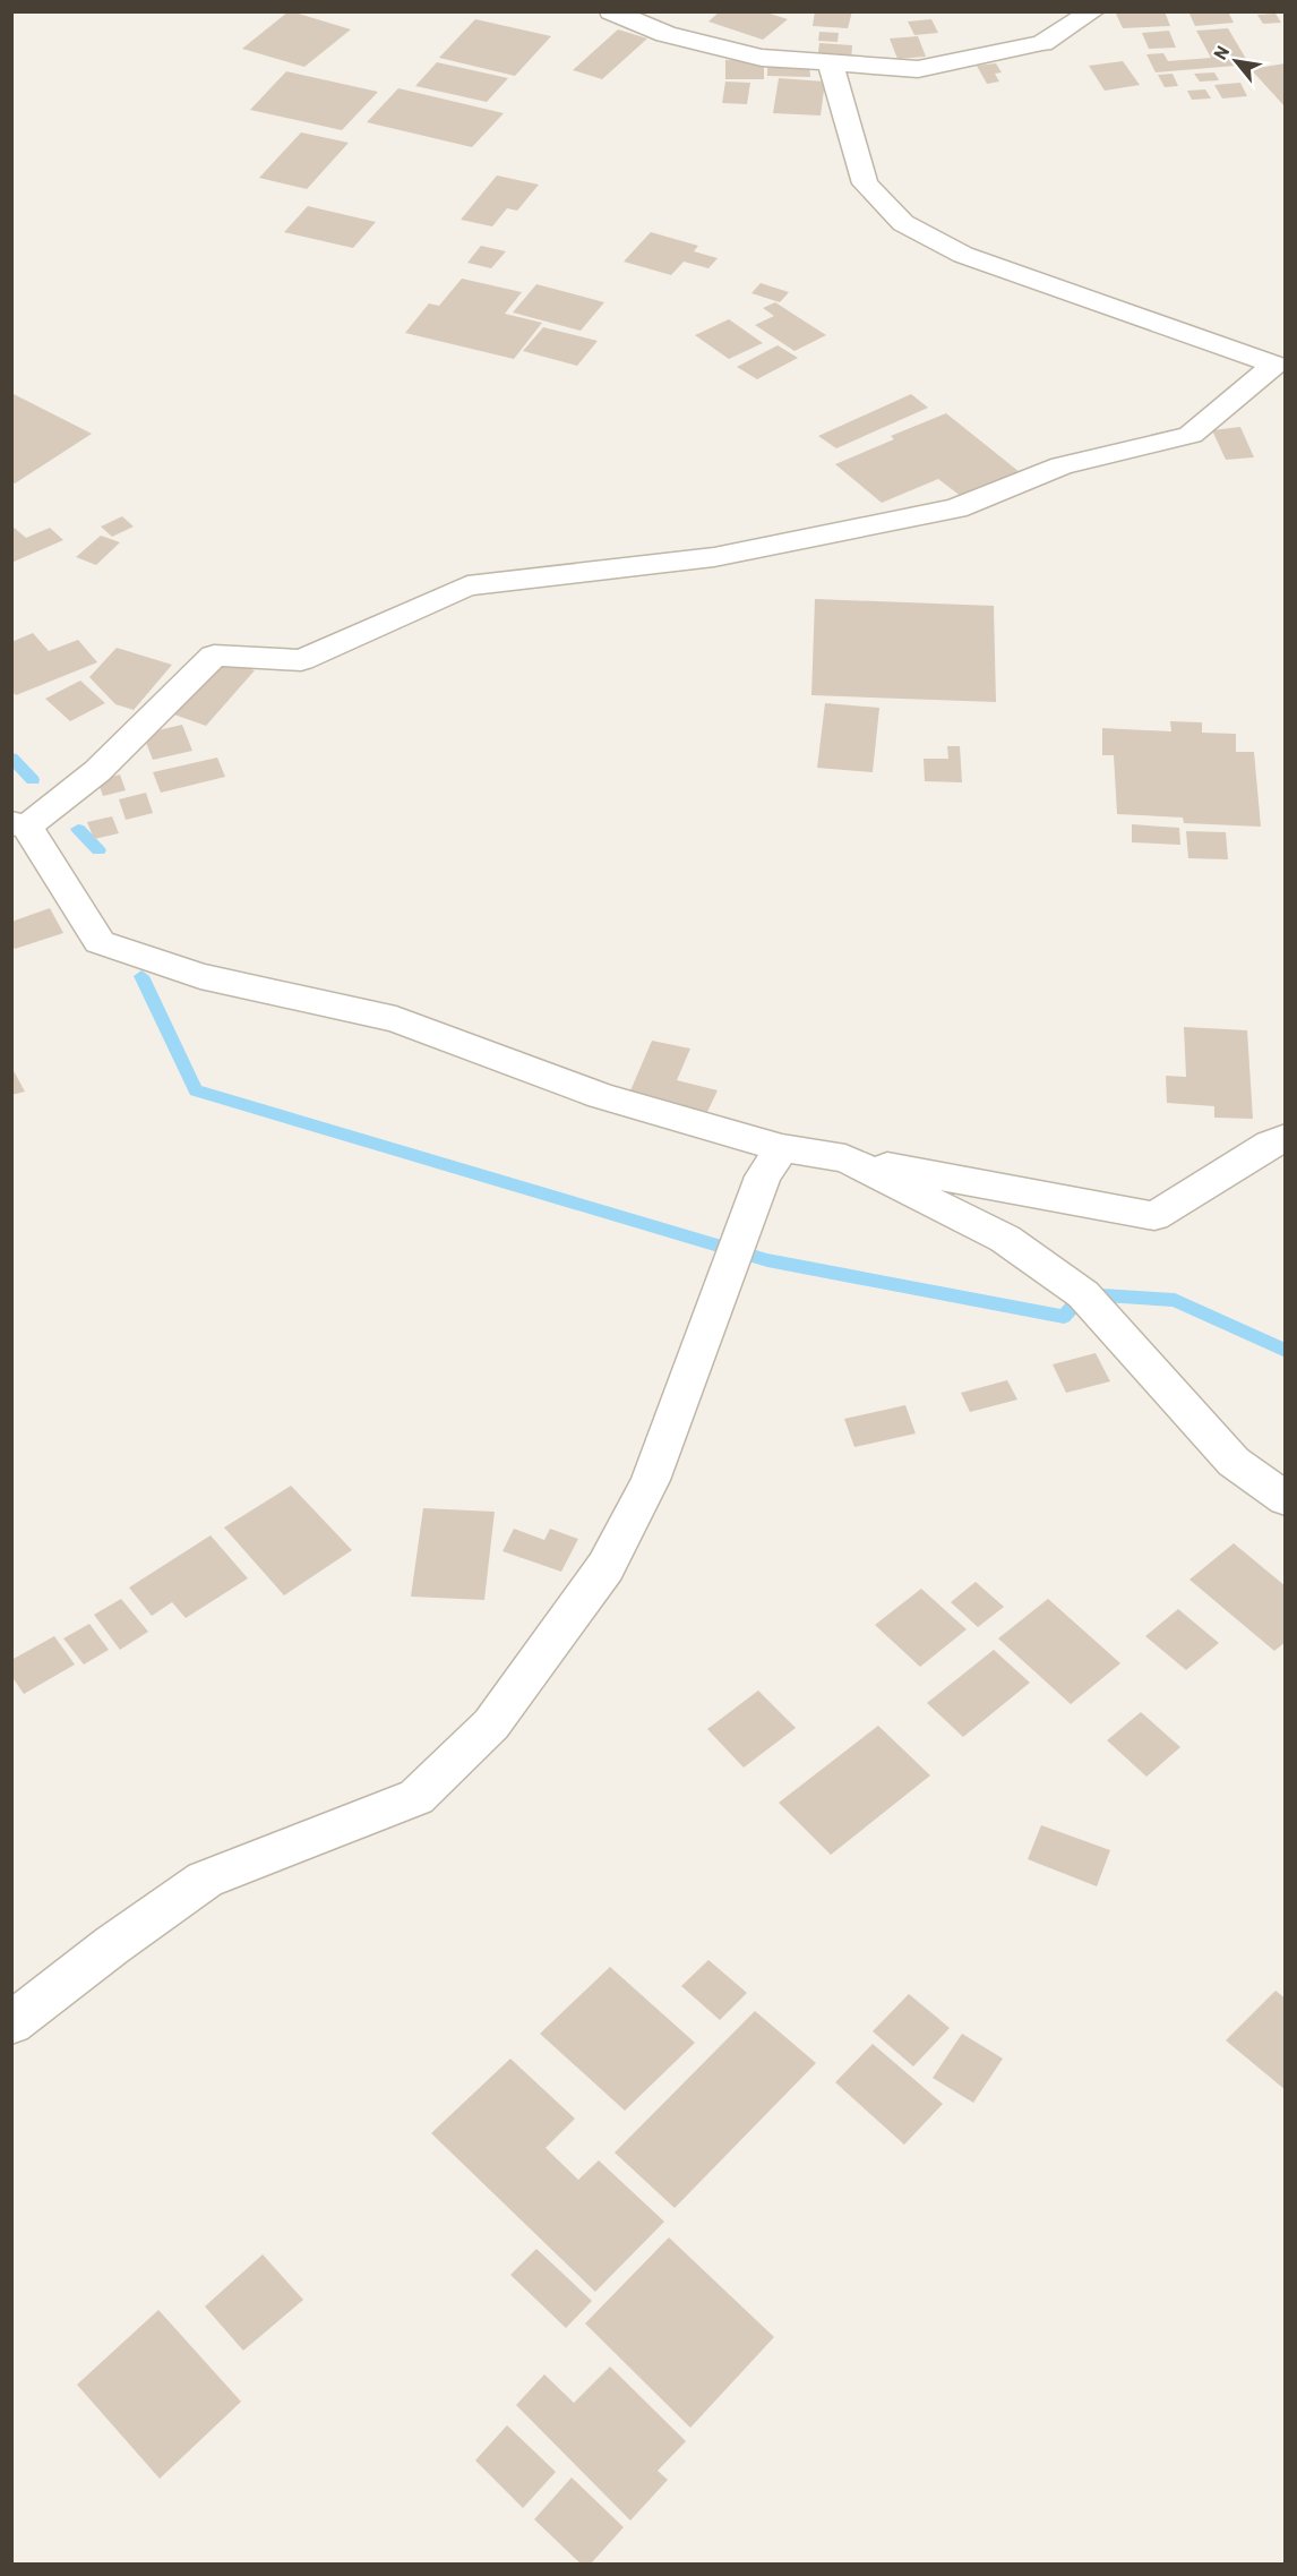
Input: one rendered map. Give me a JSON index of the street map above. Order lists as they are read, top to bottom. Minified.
{"north":"top left"}
